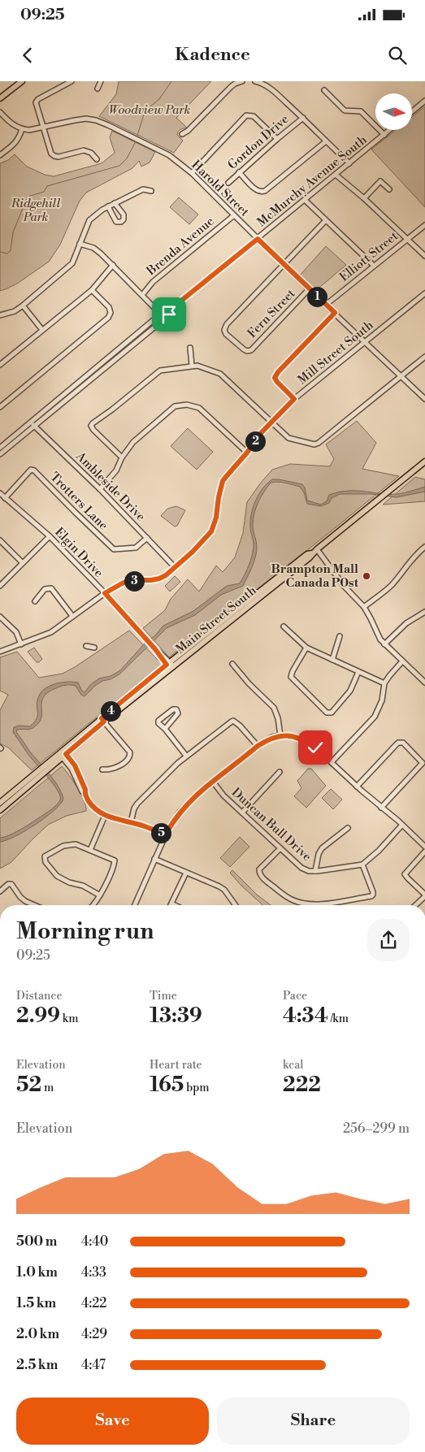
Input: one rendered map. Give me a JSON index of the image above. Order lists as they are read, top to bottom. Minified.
{"streets":{"main road":["Main Street South"],"street":["Gordon Drive","McMurchy Avenue South","Harold Street","Brenda Avenue","Elliott Street","Fern Street","Mill Street South","Ambleside Drive","Trotters Lane","Elgin Drive","Duncan Bull Drive"]},"crossings":[["McMurchy Avenue South","Harold Street"],["McMurchy Avenue South","Ambleside Drive"],["Harold Street","Brenda Avenue"],["Harold Street","Elliott Street"],["Harold Street","Fern Street"],["Harold Street","Mill Street South"],["Mill Street South","Ambleside Drive"],["Mill Street South","Elgin Drive"],["Ambleside Drive","Trotters Lane"],["Trotters Lane","Elgin Drive"],["Elgin Drive","Main Street South"]],"parks":["Woodview Park","Ridgehill Park"],"places":["Brampton Mall Canada P0st"],"north":"right","page":{"status":"09:25","header":"Kadence","pins":["1","2","3","4","5"],"heading":["Morning run","09:25"],"stats":[["Distance","2.99 km"],["Time","13:39"],["Pace","4:34 /km"],["Elevation","52 m"],["Heart rate","165 bpm"],["kcal","222"]],"chart":["Elevation","256–299 m"],"list":[{"name":"500 m","note":"4:40"},{"name":"1.0 km","note":"4:33"},{"name":"1.5 km","note":"4:22"},{"name":"2.0 km","note":"4:29"},{"name":"2.5 km","note":"4:47"}],"buttons":["Save","Share"]}}
